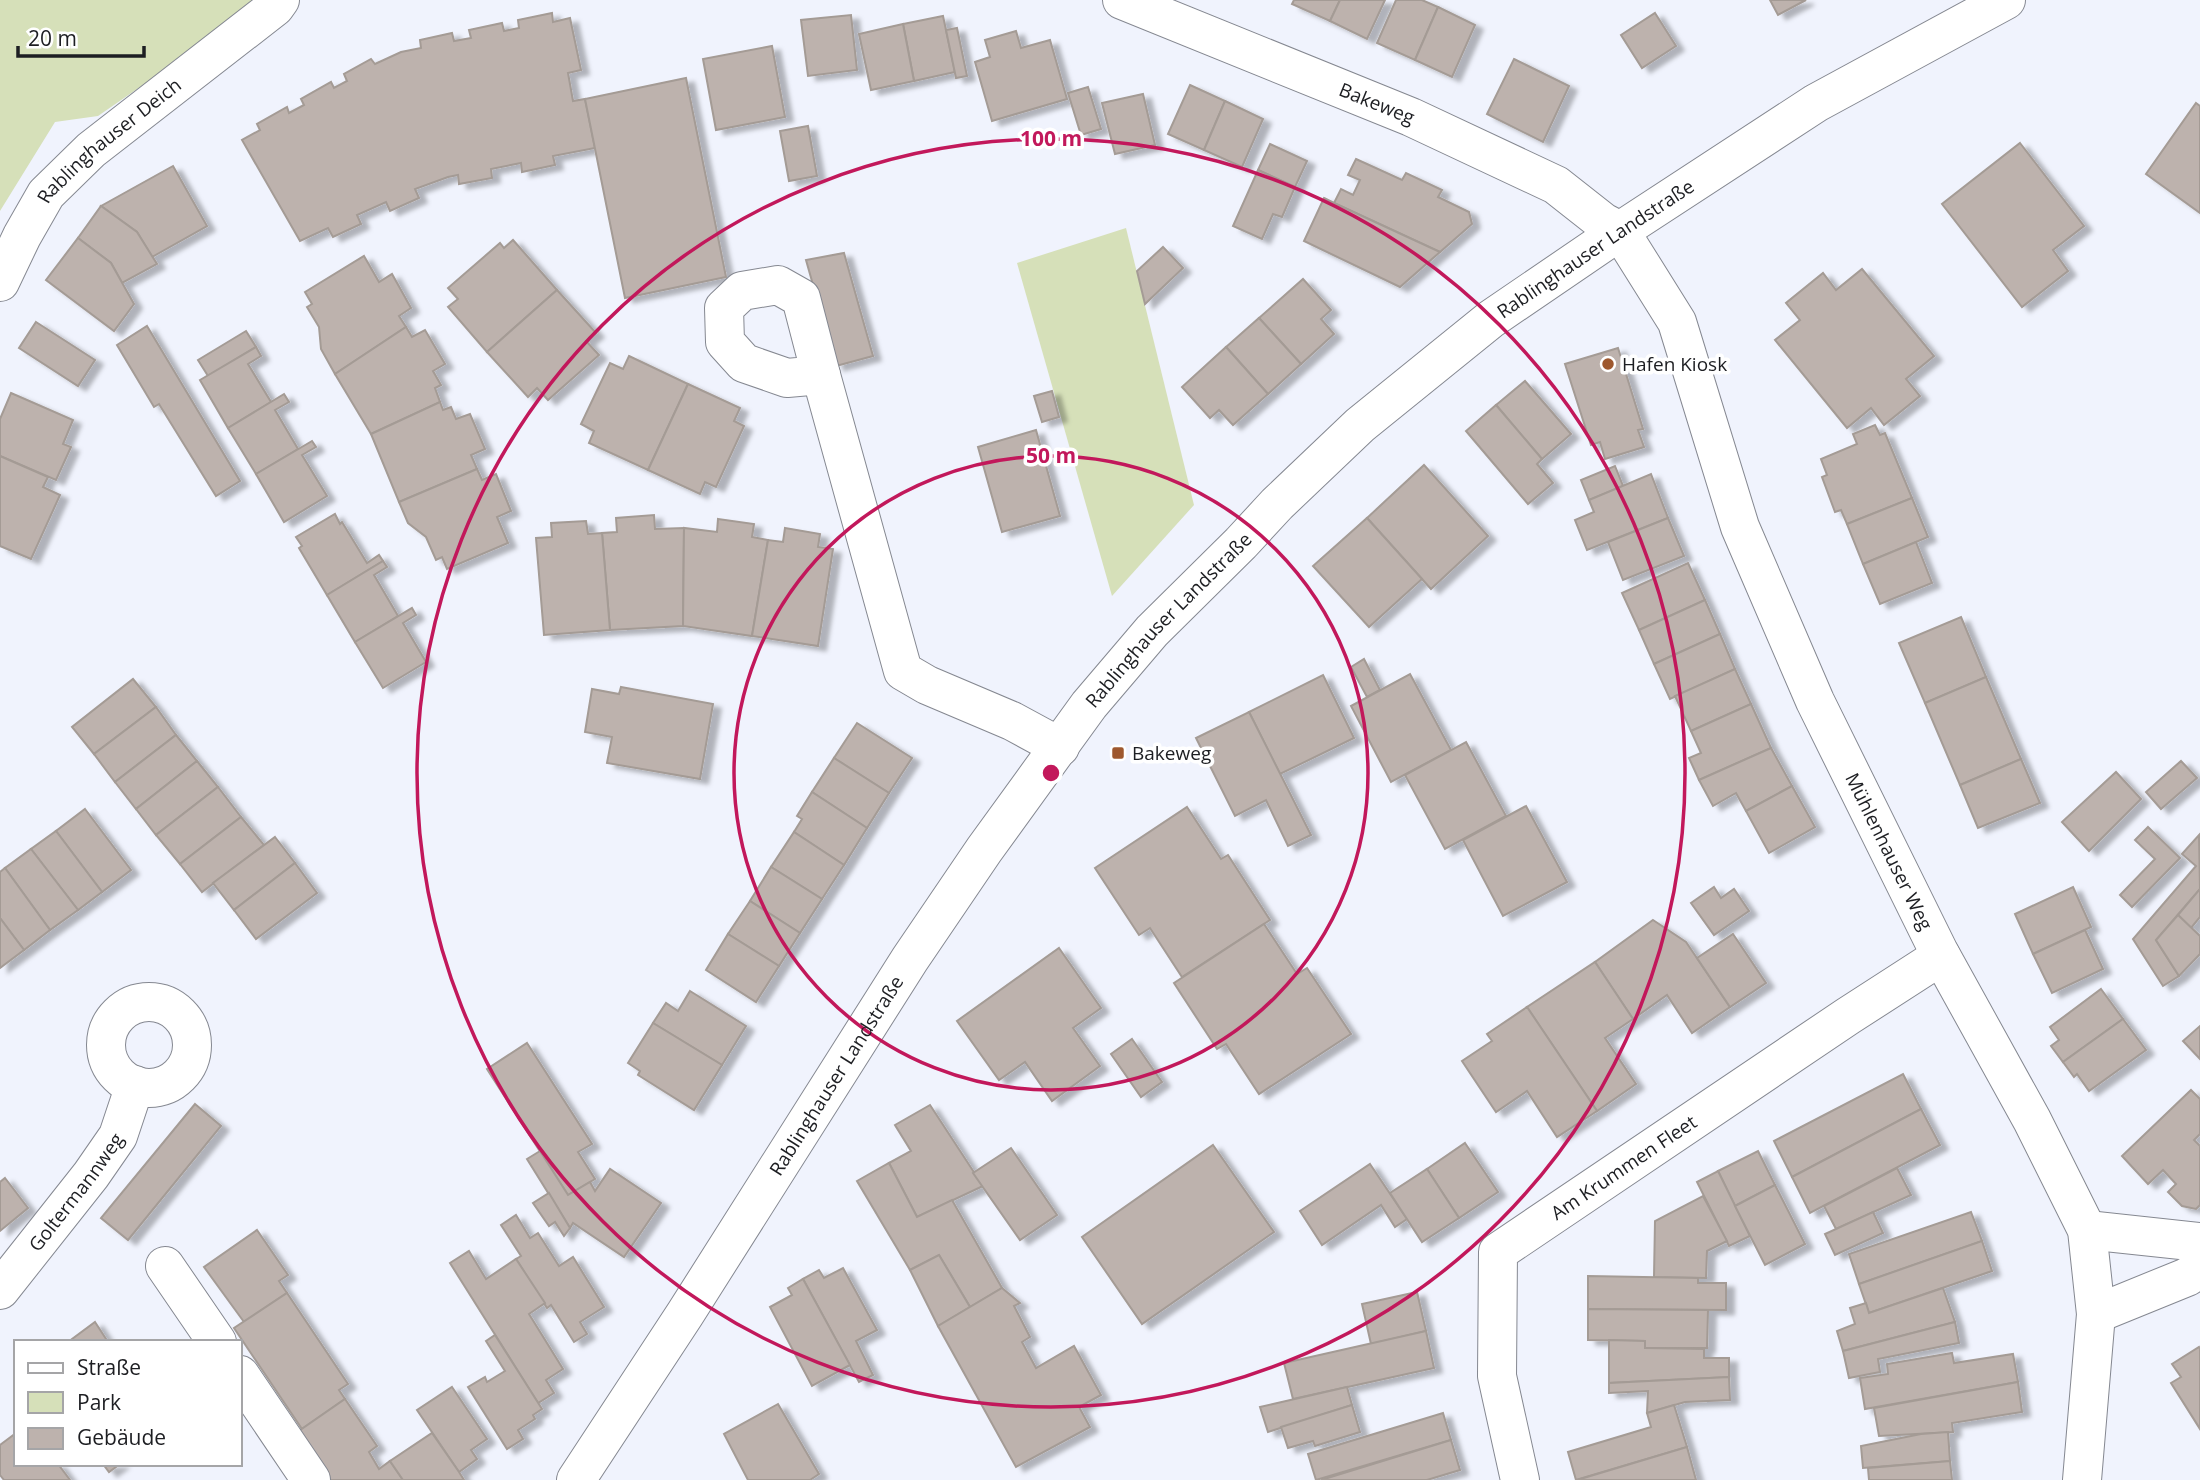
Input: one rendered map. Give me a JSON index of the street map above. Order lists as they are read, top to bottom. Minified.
{"streets":{"street":["Bakeweg","Rablinghauser Deich","Rablinghauser Landstraße","Mühlenhauser Weg","Am Krummen Fleet","Goltermannweg"]},"crossings":[["Bakeweg","Rablinghauser Landstraße"],["Bakeweg","Mühlenhauser Weg"],["Rablinghauser Landstraße","Mühlenhauser Weg"],["Mühlenhauser Weg","Am Krummen Fleet"]],"places":{"other":["Hafen Kiosk"],"transit":["Bakeweg"]},"legend":["Straße","Park","Gebäude"],"scale_bar":"20 m","rings":["100 m","50 m"]}
